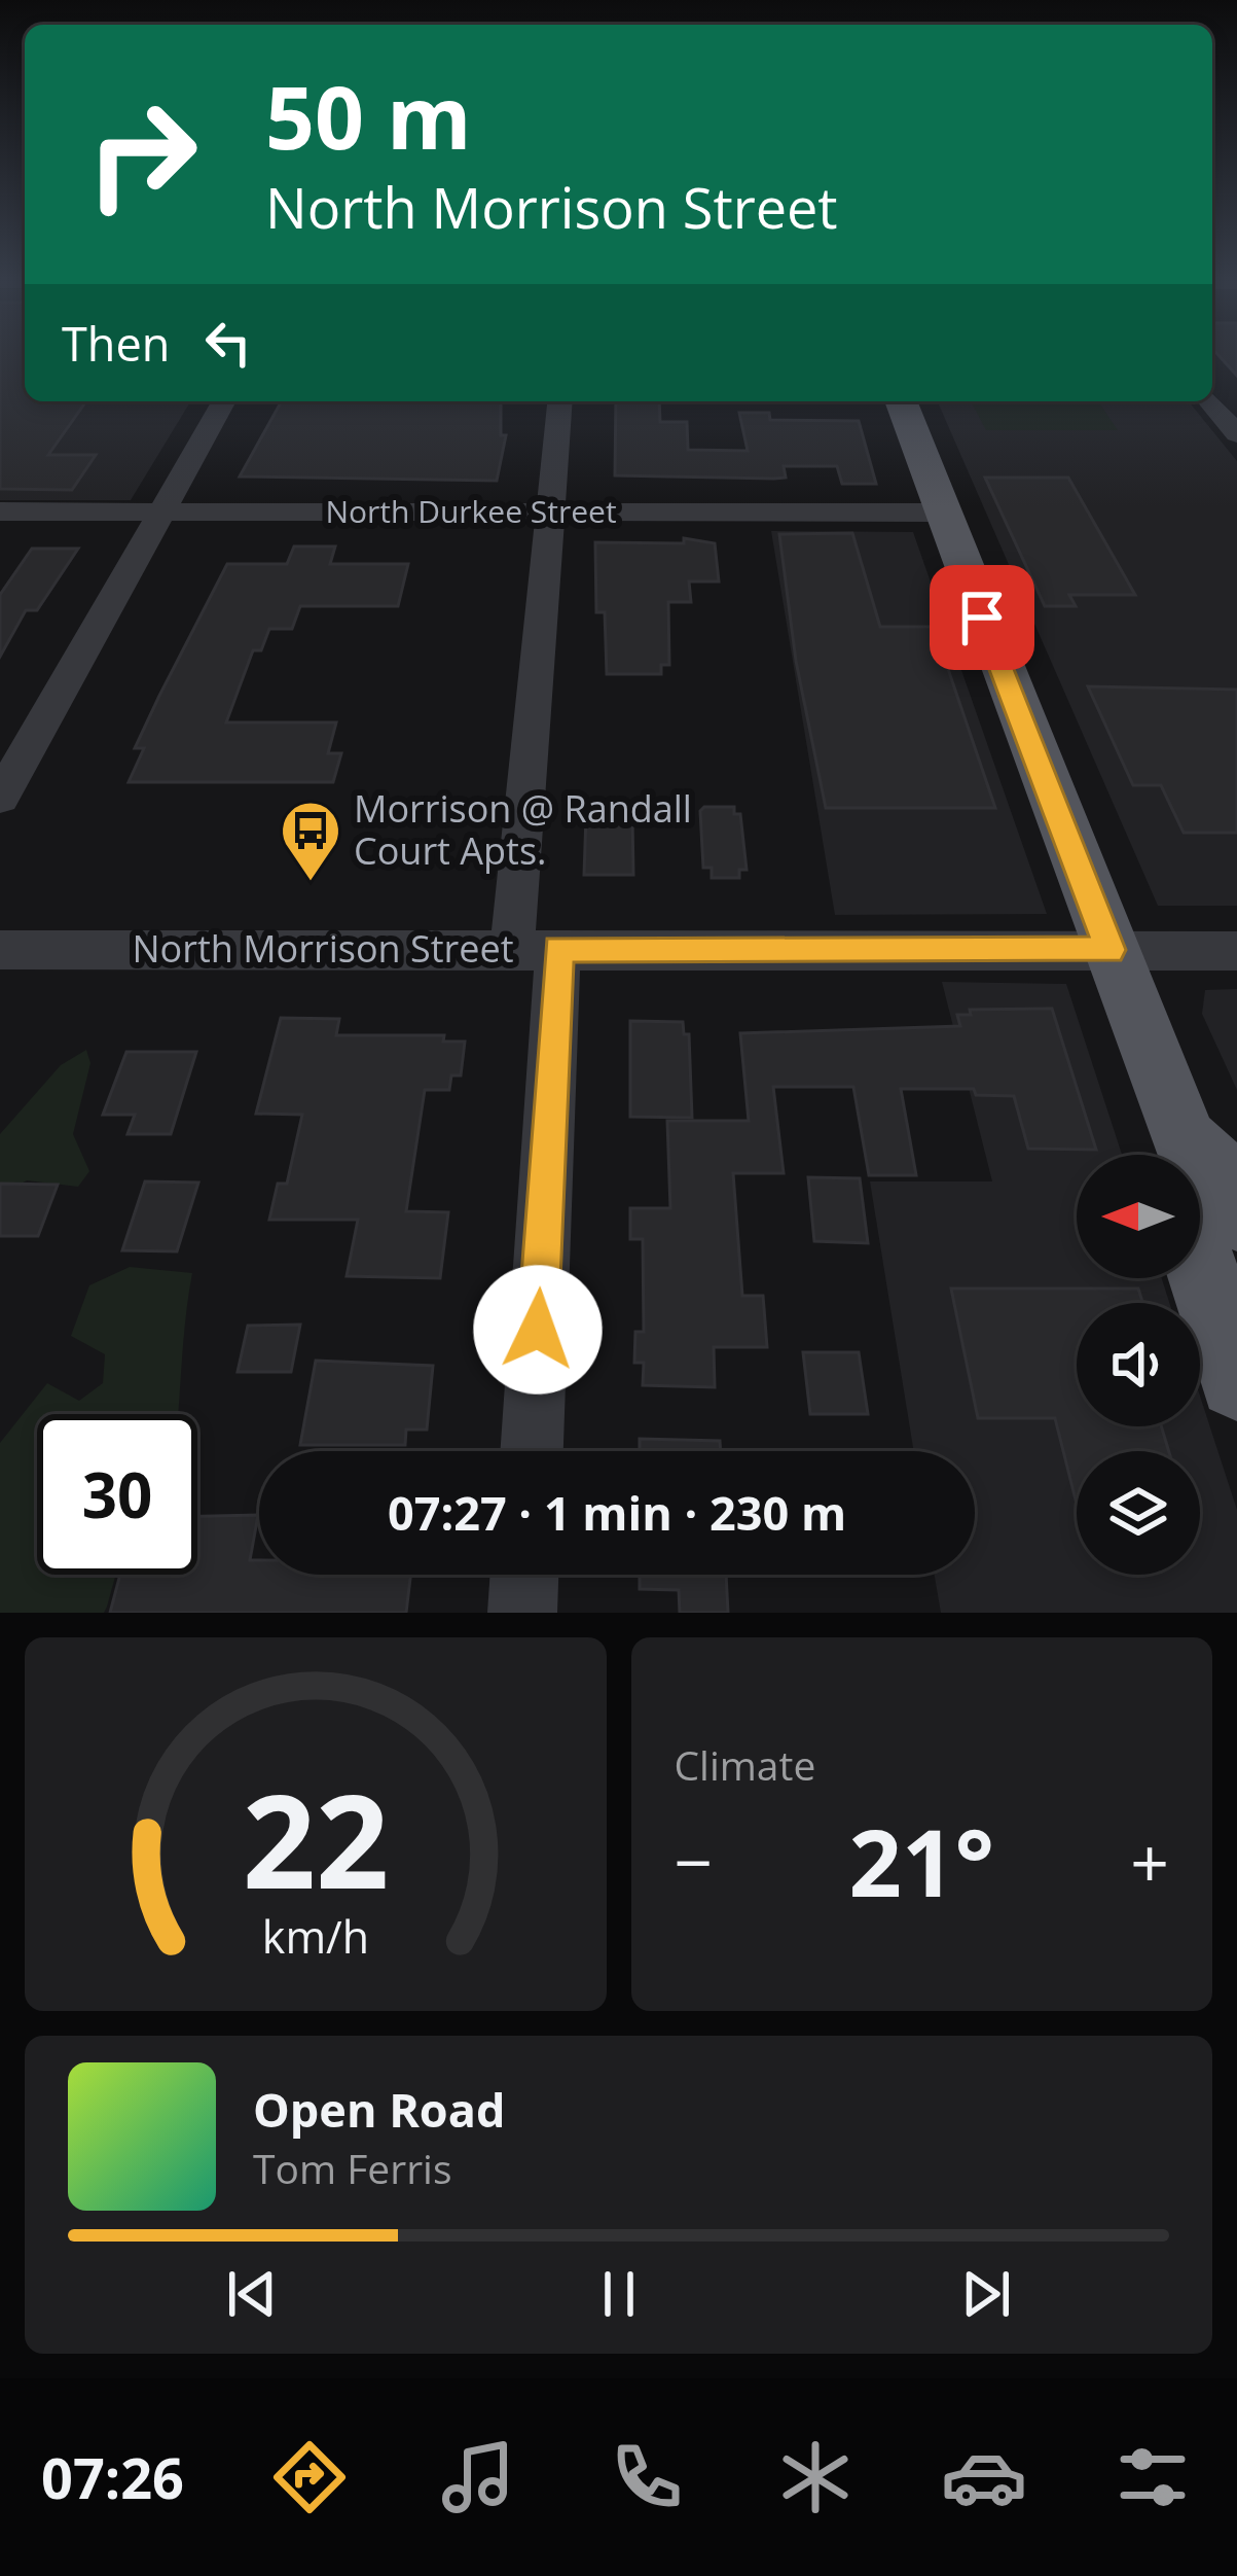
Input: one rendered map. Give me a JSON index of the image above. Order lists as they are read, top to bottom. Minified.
{"streets":{"street":["North Durkee Street","North Morrison Street"]},"places":{"bus stop":["Morrison @ Randall Court Apts."]},"north":"left","page":{"turn":["50 m","North Morrison Street"],"then":"Then","limit":"30","trip":"07:27 · 1 min · 230 m","tile":"Climate","heat":["−","21°","+"],"song":["Open Road","Tom Ferris"],"tabs":"07:26","gauge":["22","km/h"]}}
